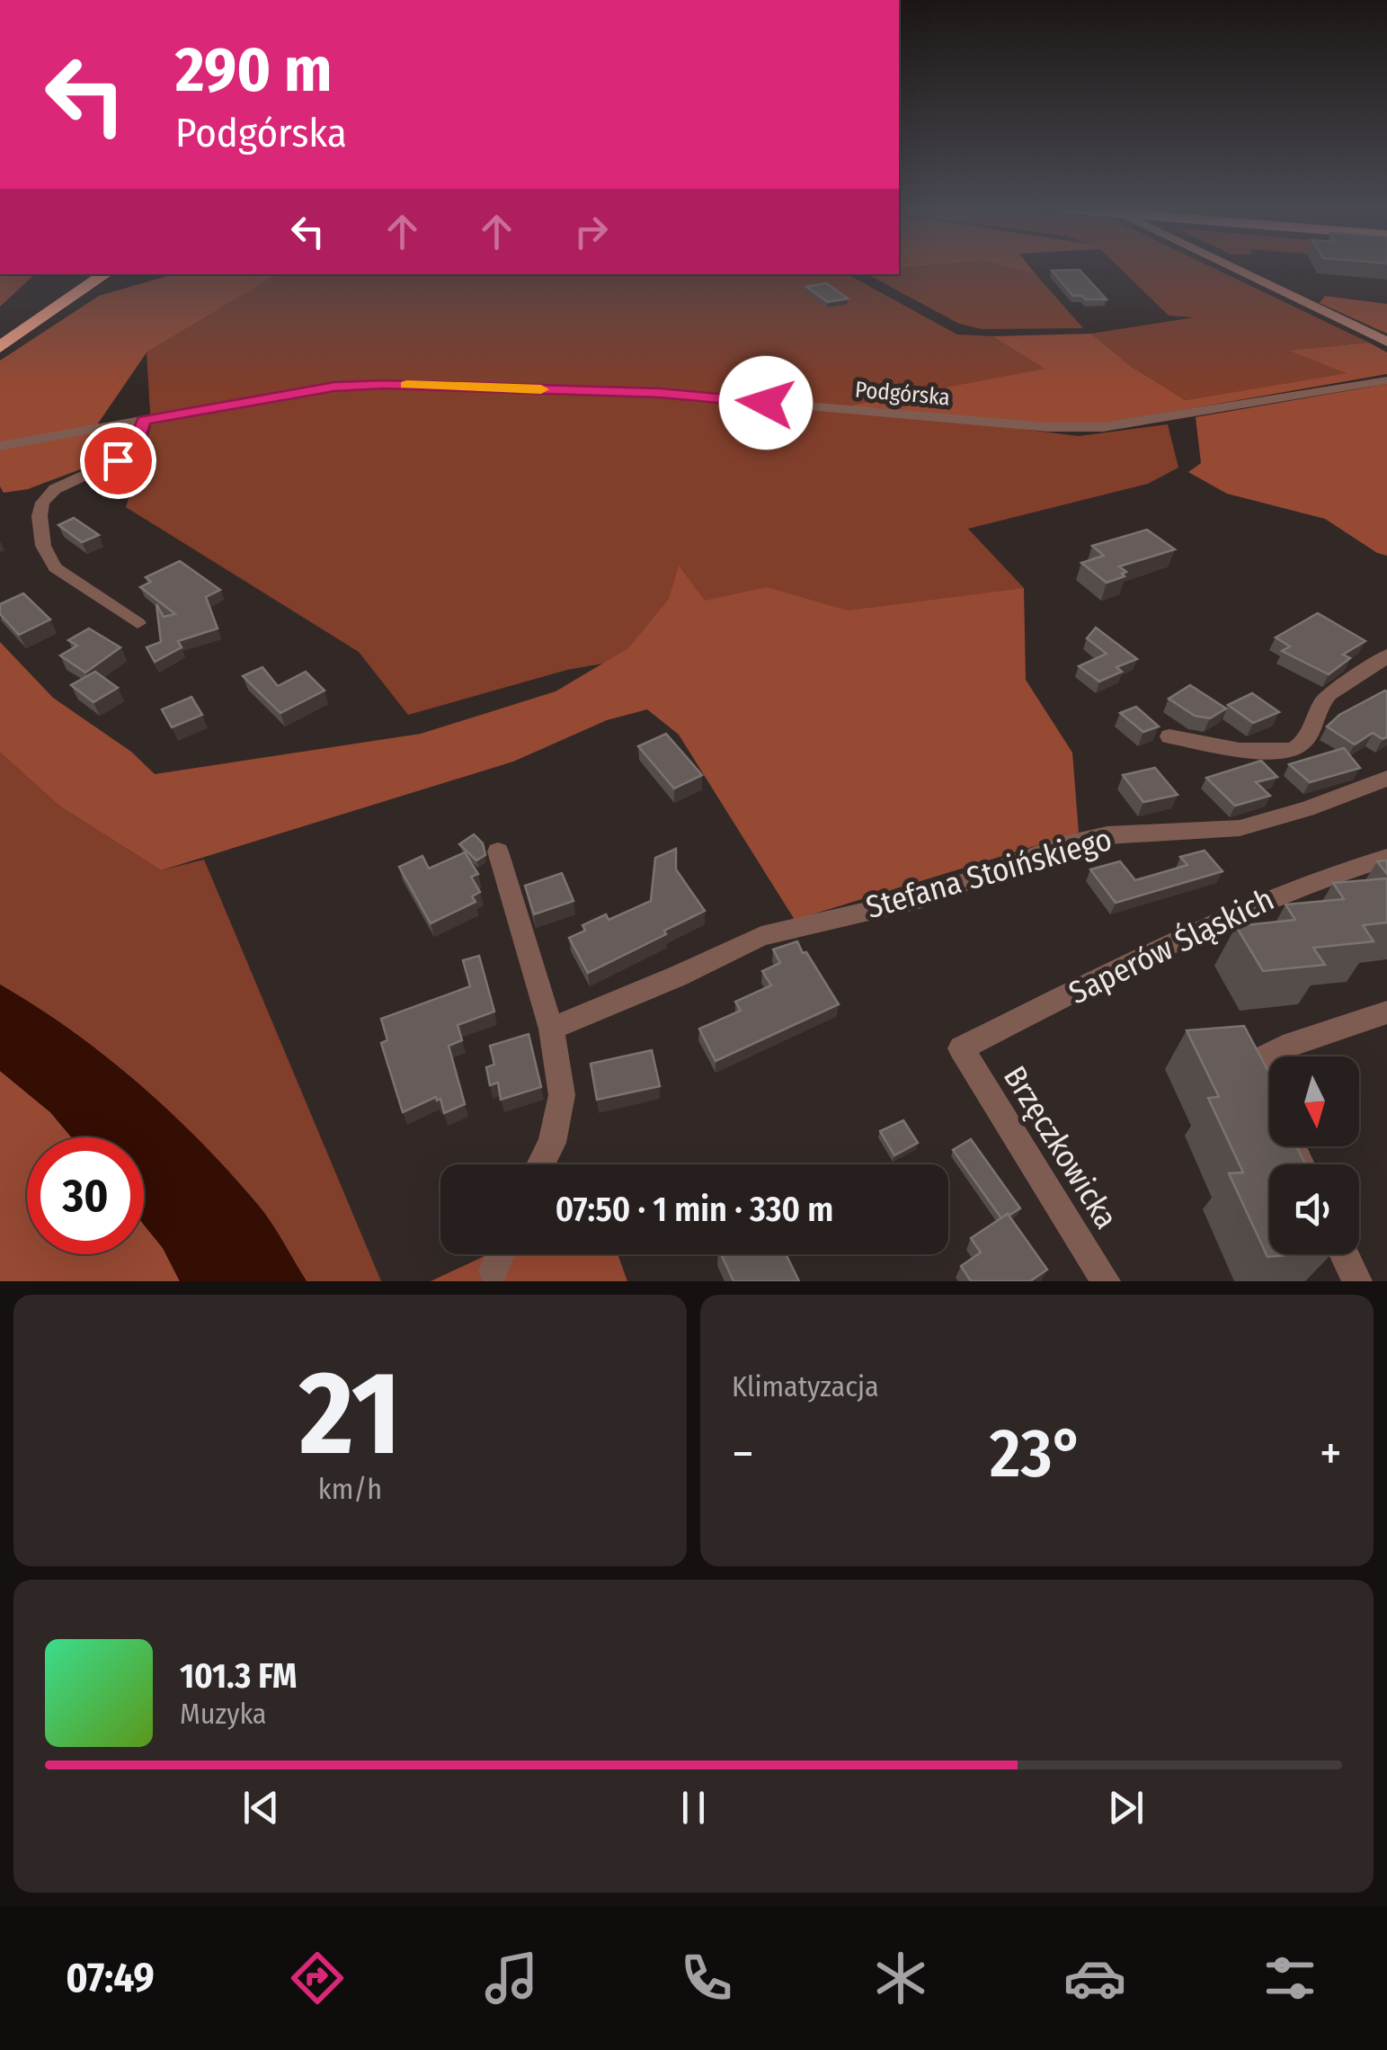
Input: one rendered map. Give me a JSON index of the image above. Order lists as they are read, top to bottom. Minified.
{"streets":{"street":["Podgórska","Stefana Stoińskiego","Saperów Śląskich","Brzęczkowicka"]},"crossings":[["Saperów Śląskich","Brzęczkowicka"]],"north":"bottom","page":{"turn":["290 m","Podgórska"],"limit":"30","trip":"07:50 · 1 min · 330 m","tile":[["21","km/h"],"Klimatyzacja"],"heat":["−","23°","+"],"song":["101.3 FM","Muzyka"],"tabs":"07:49"}}
